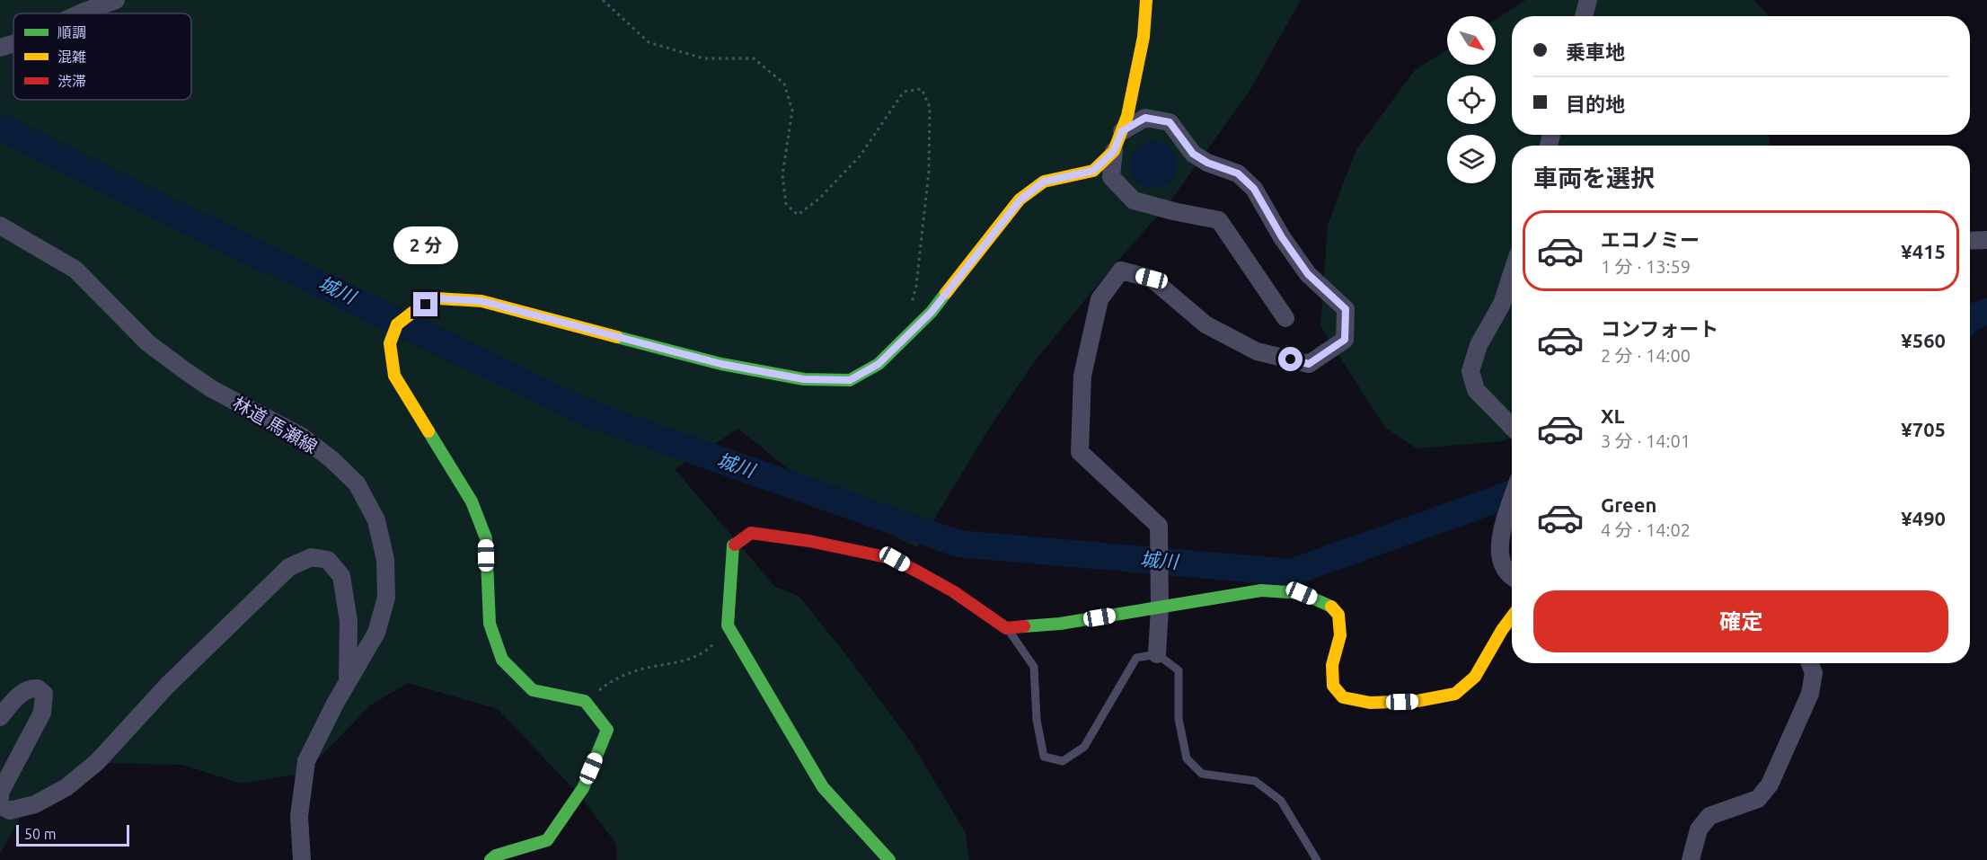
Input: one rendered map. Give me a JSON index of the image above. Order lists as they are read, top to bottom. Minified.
{"streets":{"street":["林道 馬瀬線"]},"water":["城川"],"legend":["順調","混雑","渋滞"],"scale_bar":"50 m","north":"bottom right","page":{"banner":["乗車地","目的地"],"heading":"車両を選択","list":[{"name":"エコノミー","note":"1 分 · 13:59","value":"¥415"},{"name":"コンフォート","note":"2 分 · 14:00","value":"¥560"},{"name":"XL","note":"3 分 · 14:01","value":"¥705"},{"name":"Green","note":"4 分 · 14:02","value":"¥490"}],"bubble":"2 分","buttons":"確定","scale":"50 m"}}
